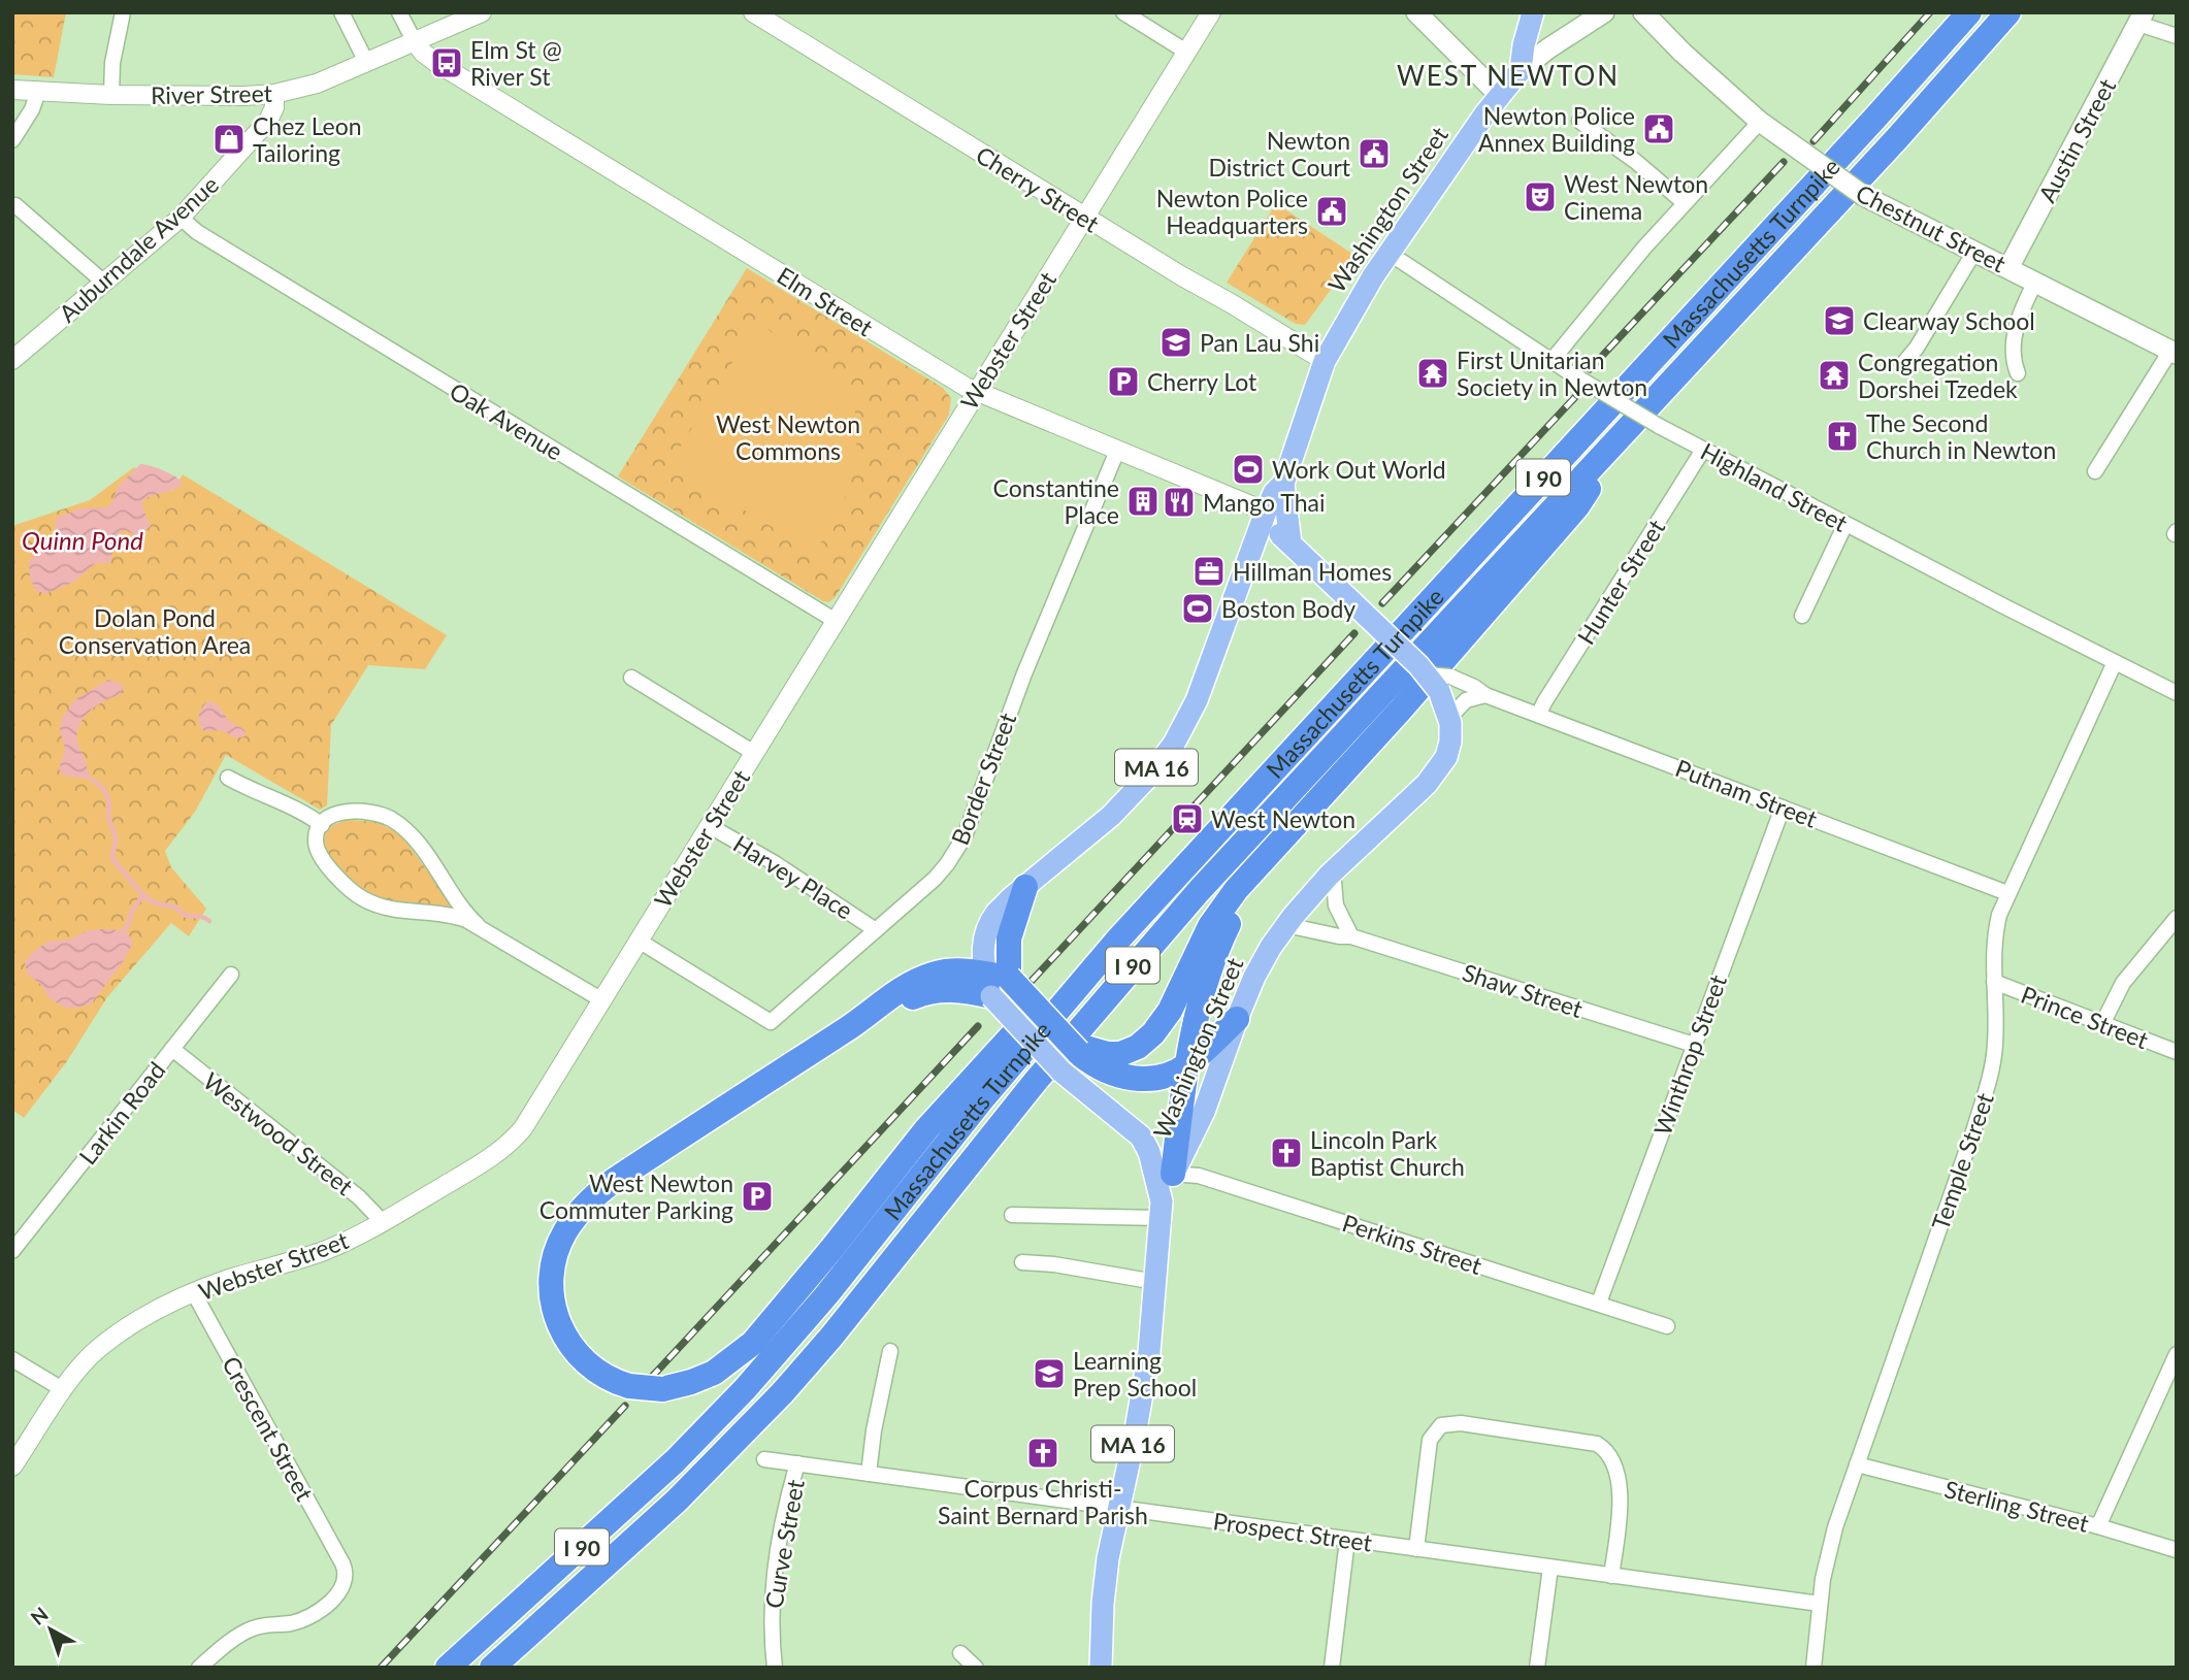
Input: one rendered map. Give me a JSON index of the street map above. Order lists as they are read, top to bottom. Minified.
{"streets":{"highway":["Massachusetts Turnpike","I 90"],"main road":["Austin Street","Washington Street","Chestnut Street","MA 16"],"street":["River Street","Cherry Street","Auburndale Avenue","Elm Street","Webster Street","Oak Avenue","Highland Street","Hunter Street","Border Street","Putnam Street","Harvey Place","Shaw Street","Prince Street","Winthrop Street","Larkin Road","Westwood Street","Temple Street","Perkins Street","Crescent Street","Sterling Street","Prospect Street","Curve Street"]},"crossings":[["River Street","Auburndale Avenue"],["River Street","Elm Street"],["Austin Street","Chestnut Street"],["Cherry Street","Washington Street"],["Cherry Street","Webster Street"],["Washington Street","Elm Street"],["Washington Street","Highland Street"],["Washington Street","Putnam Street"],["Washington Street","Shaw Street"],["Washington Street","Perkins Street"],["Washington Street","Prospect Street"],["Auburndale Avenue","Oak Avenue"],["Elm Street","Webster Street"],["Elm Street","Border Street"],["Webster Street","Oak Avenue"],["Webster Street","Border Street"],["Webster Street","Harvey Place"],["Webster Street","Westwood Street"],["Webster Street","Crescent Street"],["Highland Street","Hunter Street"],["Highland Street","Temple Street"],["Hunter Street","Putnam Street"],["Border Street","Harvey Place"],["Putnam Street","Winthrop Street"],["Putnam Street","Temple Street"],["Shaw Street","Winthrop Street"],["Prince Street","Temple Street"],["Winthrop Street","Perkins Street"],["Larkin Road","Westwood Street"],["Temple Street","Sterling Street"],["Temple Street","Prospect Street"],["Prospect Street","Curve Street"]],"districts":["WEST NEWTON"],"water":["Quinn Pond"],"parks":["West Newton Commons","Dolan Pond Conservation Area"],"places":{"bus stop":["Elm St @ River St"],"public building":["Newton Police Annex Building","Newton District Court","Newton Police Headquarters"],"shop":["Chez Leon Tailoring"],"theatre":["West Newton Cinema"],"school or university":["Clearway School","Pan Lau Shi","Learning Prep School"],"temple":["First Unitarian Society in Newton","Congregation Dorshei Tzedek"],"parking":["Cherry Lot","West Newton Commuter Parking"],"church":["The Second Church in Newton","Lincoln Park Baptist Church","Corpus Christi- Saint Bernard Parish"],"sports":["Work Out World","Boston Body"],"building":["Constantine Place"],"restaurant":["Mango Thai"],"office":["Hillman Homes"],"station":["West Newton"]},"north":"top left"}
